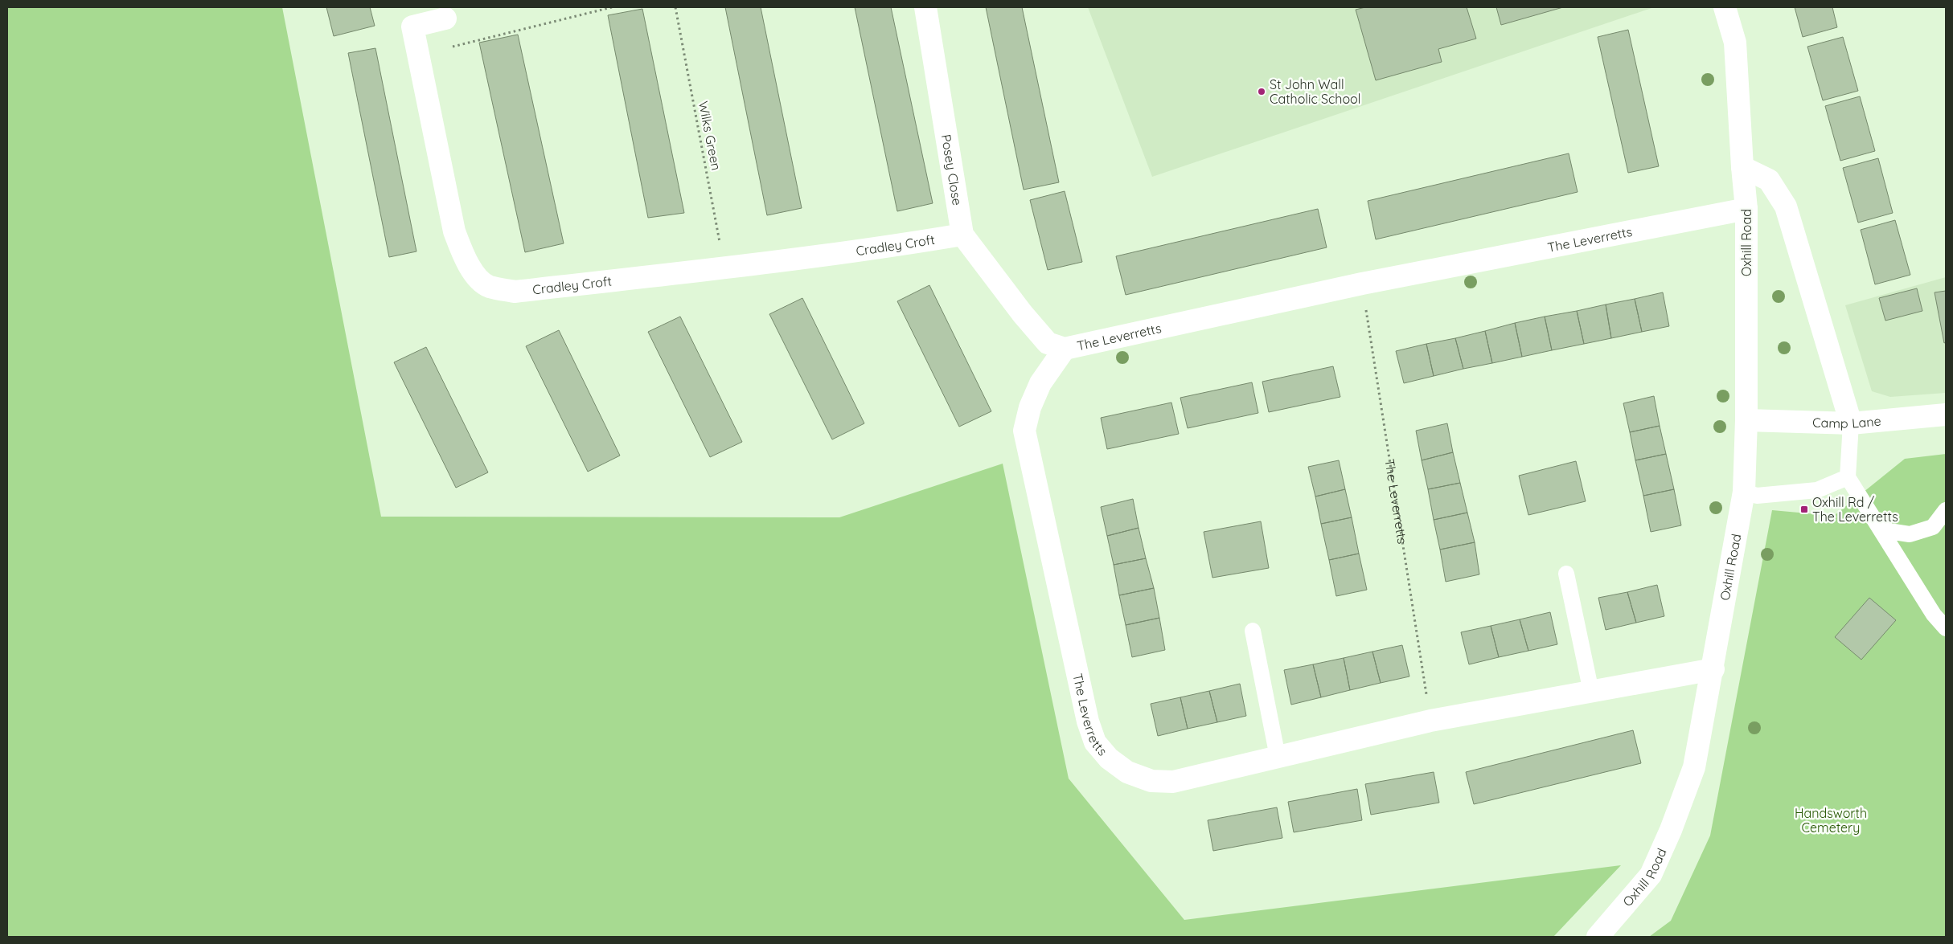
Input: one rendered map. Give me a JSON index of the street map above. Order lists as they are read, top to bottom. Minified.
{"streets":{"street":["Posey Close","The Leverretts","Oxhill Road","Cradley Croft","Camp Lane"],"path":["Wilks Green"]},"crossings":[["Wilks Green","Cradley Croft"],["Posey Close","The Leverretts"],["Posey Close","Cradley Croft"],["The Leverretts","Oxhill Road"],["Oxhill Road","Camp Lane"]],"parks":["Handsworth Cemetery"],"places":{"other":["St John Wall Catholic School"],"transit":["Oxhill Rd / The Leverretts"]}}
